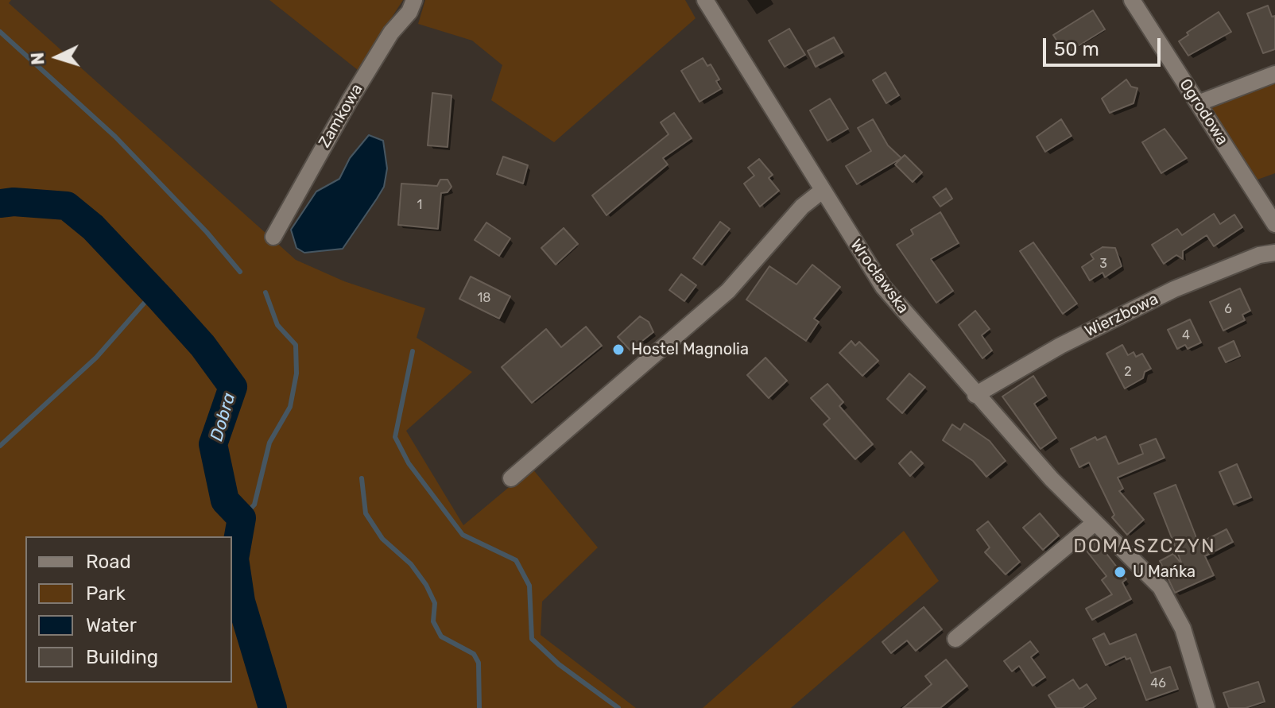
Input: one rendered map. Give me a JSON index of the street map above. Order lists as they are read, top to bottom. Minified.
{"streets":{"street":["Ogrodowa","Zamkowa","Wrocławska","Wierzbowa"]},"crossings":[["Wrocławska","Wierzbowa"]],"districts":["DOMASZCZYN"],"water":["Dobra"],"places":["Hostel Magnolia","U Mańka"],"house_numbers":["1","3","18","6","4","2","46"],"legend":["Road","Park","Water","Building"],"scale_bar":"50 m","north":"left"}
